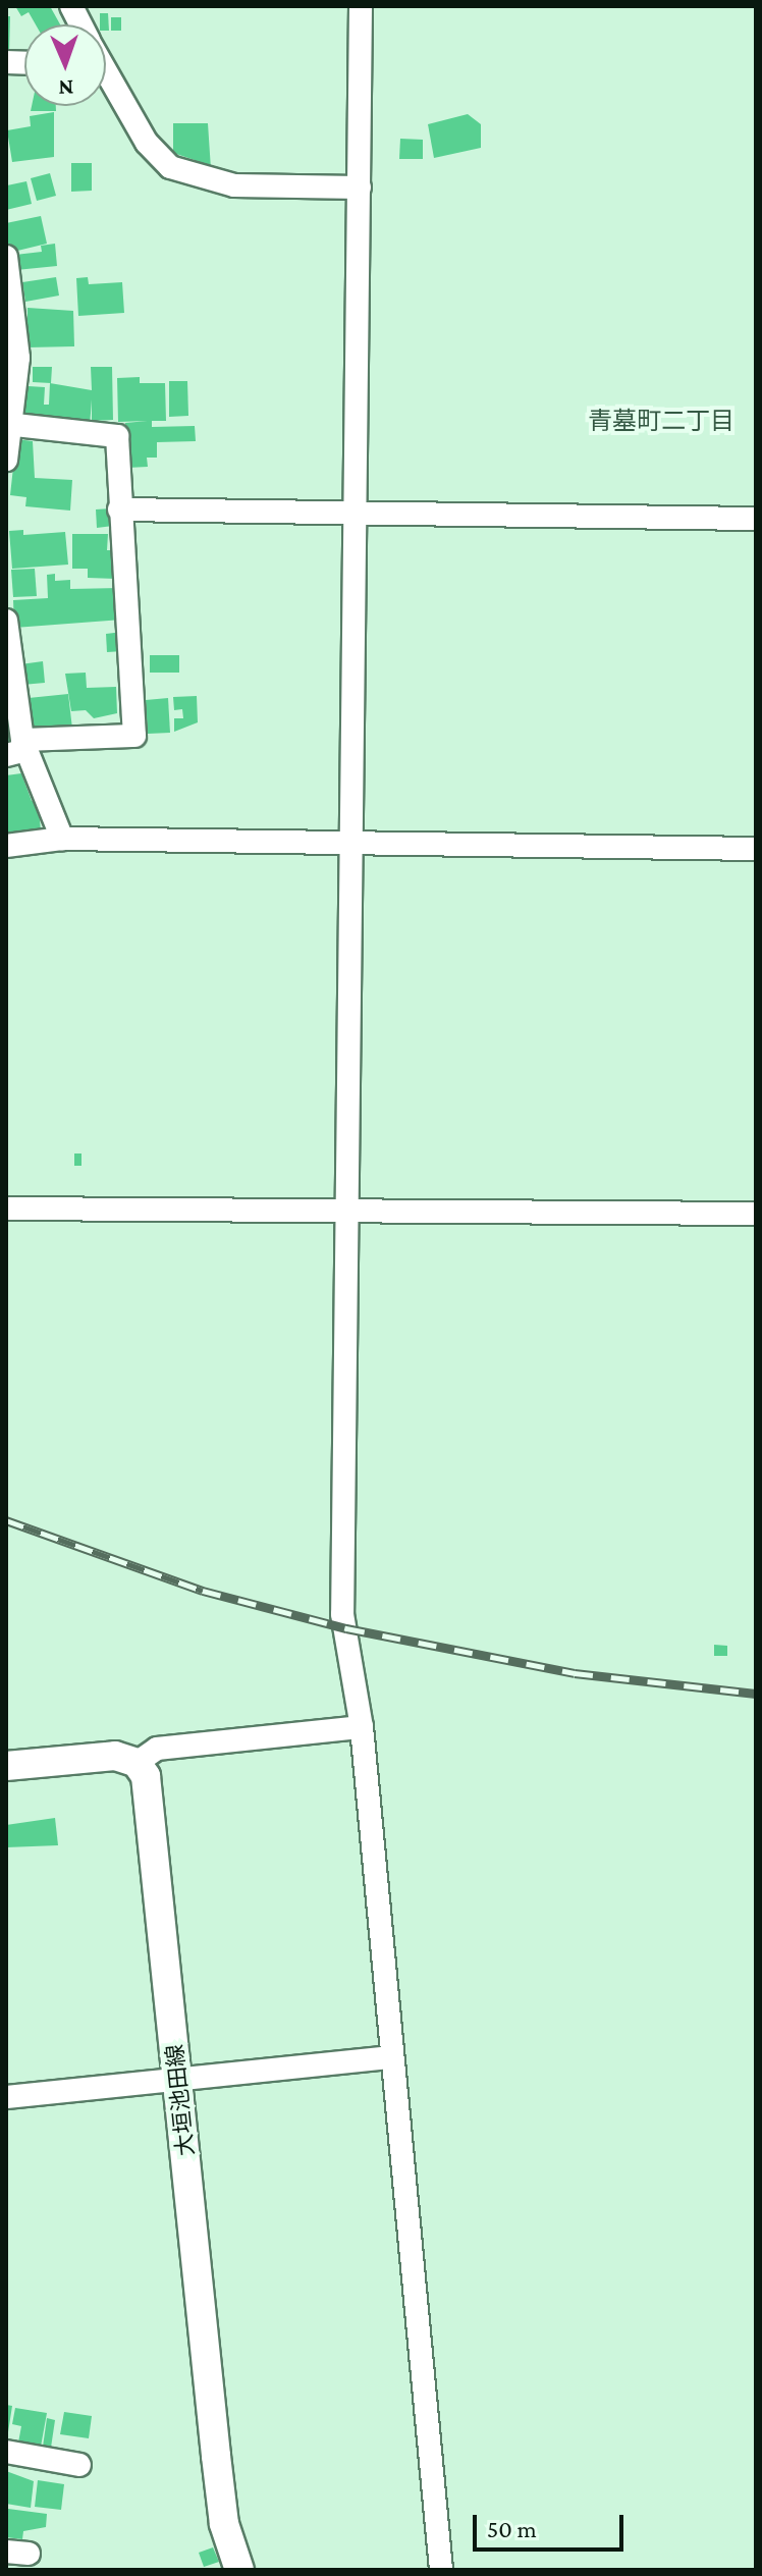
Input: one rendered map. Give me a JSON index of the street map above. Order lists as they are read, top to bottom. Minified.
{"streets":{"main road":["大垣池田線"]},"districts":["青墓町二丁目"],"scale_bar":"50 m","north":"bottom"}
